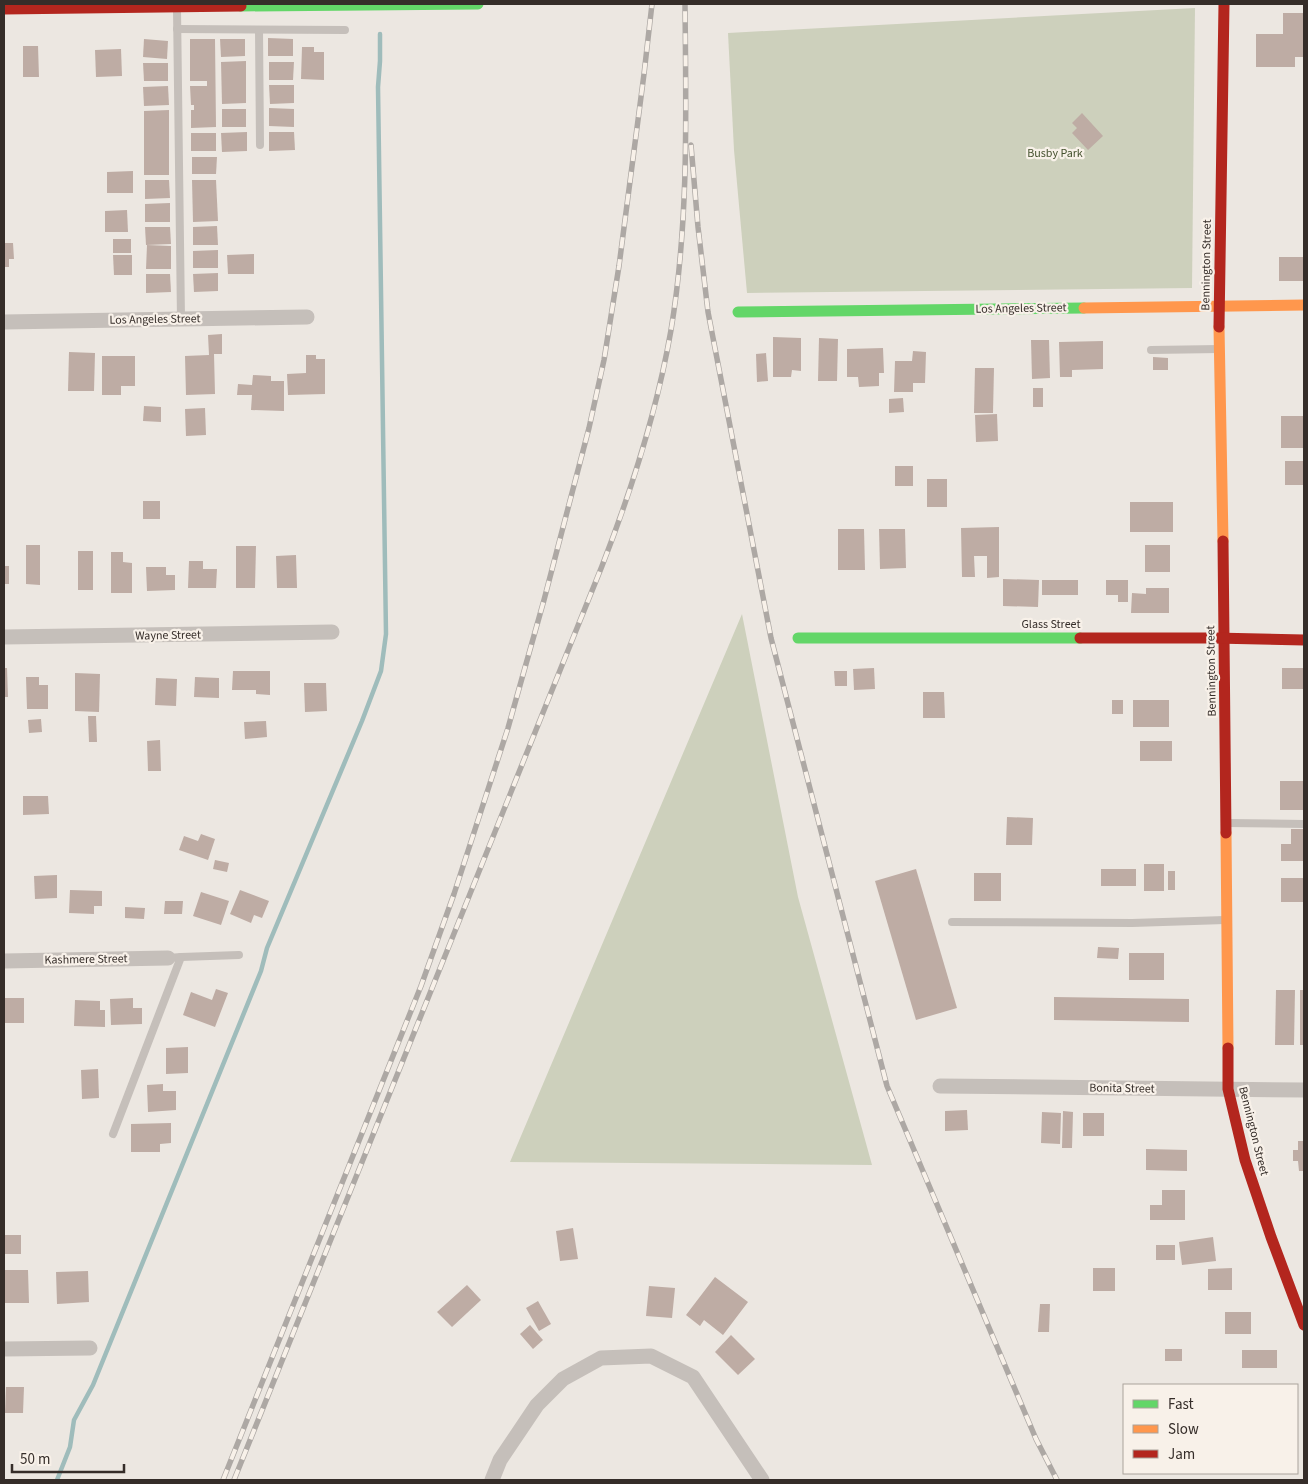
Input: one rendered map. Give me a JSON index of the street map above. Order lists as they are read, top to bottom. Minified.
{"streets":{"street":["Bennington Street","Los Angeles Street","Glass Street","Wayne Street","Kashmere Street","Bonita Street"]},"crossings":[["Bennington Street","Los Angeles Street"],["Bennington Street","Glass Street"],["Bennington Street","Bonita Street"]],"parks":["Busby Park"],"legend":["Fast","Slow","Jam"],"scale_bar":"50 m"}
